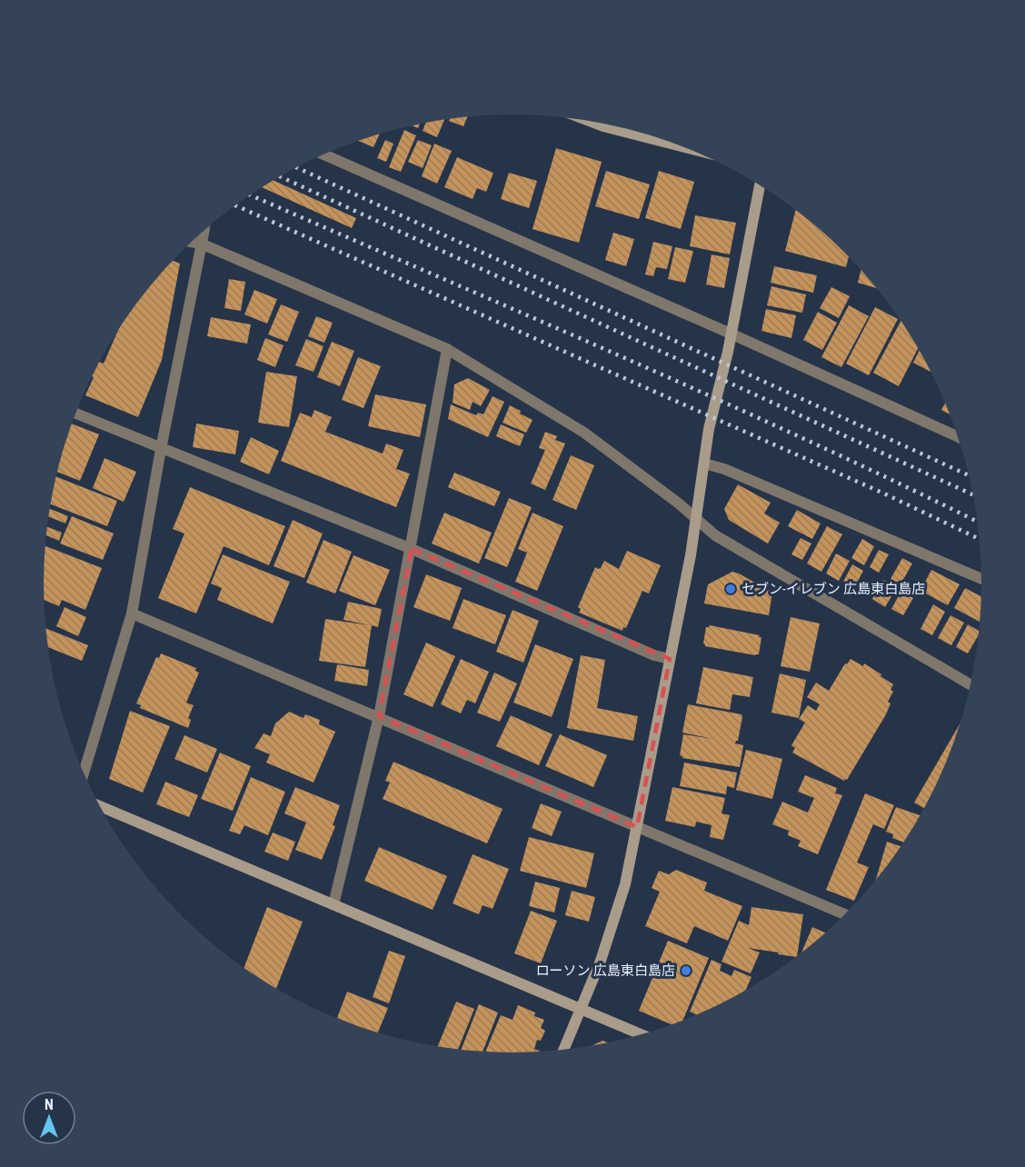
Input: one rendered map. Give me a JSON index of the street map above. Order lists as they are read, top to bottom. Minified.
{"places":["セブン-イレブン 広島東白島店","ローソン 広島東白島店"],"north":"top"}
